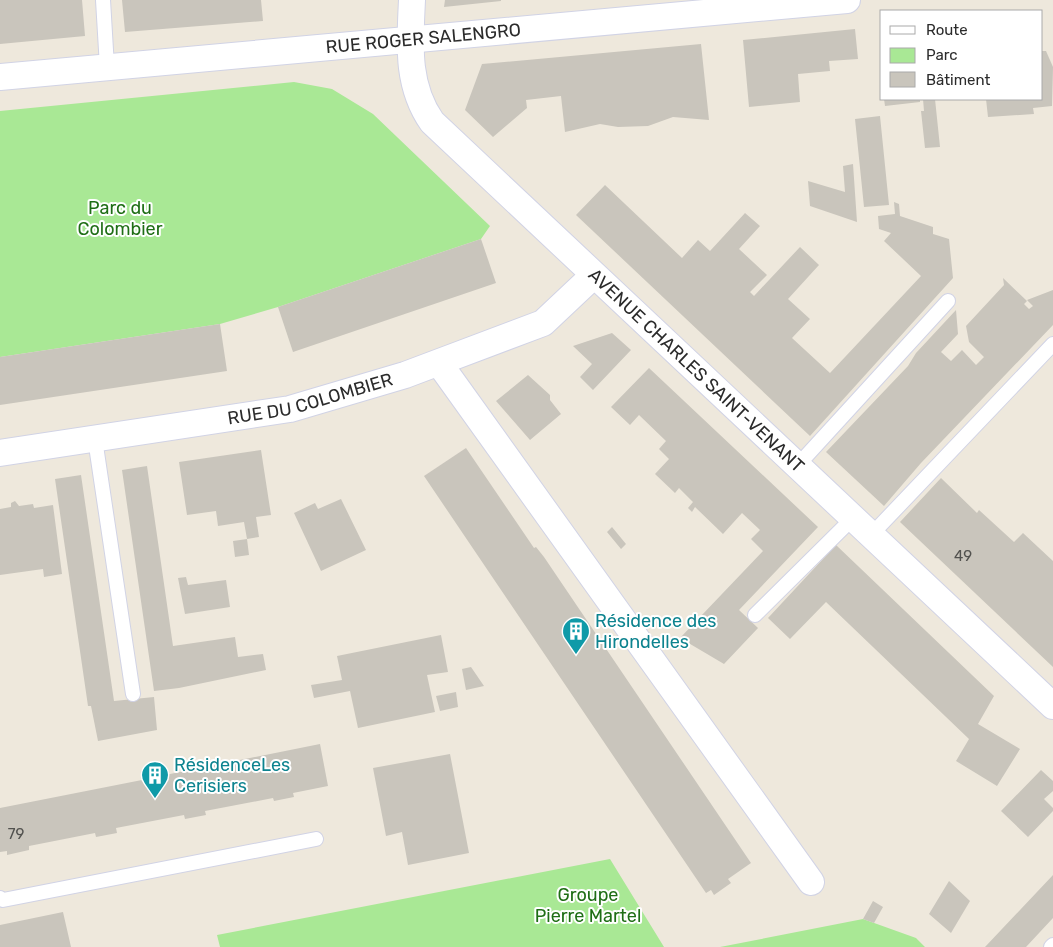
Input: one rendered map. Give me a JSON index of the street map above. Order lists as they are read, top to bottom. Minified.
{"streets":{"street":["RUE ROGER SALENGRO","AVENUE CHARLES SAINT-VENANT","RUE DU COLOMBIER"]},"crossings":[["RUE ROGER SALENGRO","AVENUE CHARLES SAINT-VENANT"],["AVENUE CHARLES SAINT-VENANT","RUE DU COLOMBIER"]],"parks":["Parc du Colombier","Groupe Pierre Martel"],"places":{"building":["Résidence des Hirondelles","RésidenceLes Cerisiers"]},"house_numbers":["49","79"],"legend":["Route","Parc","Bâtiment"]}
